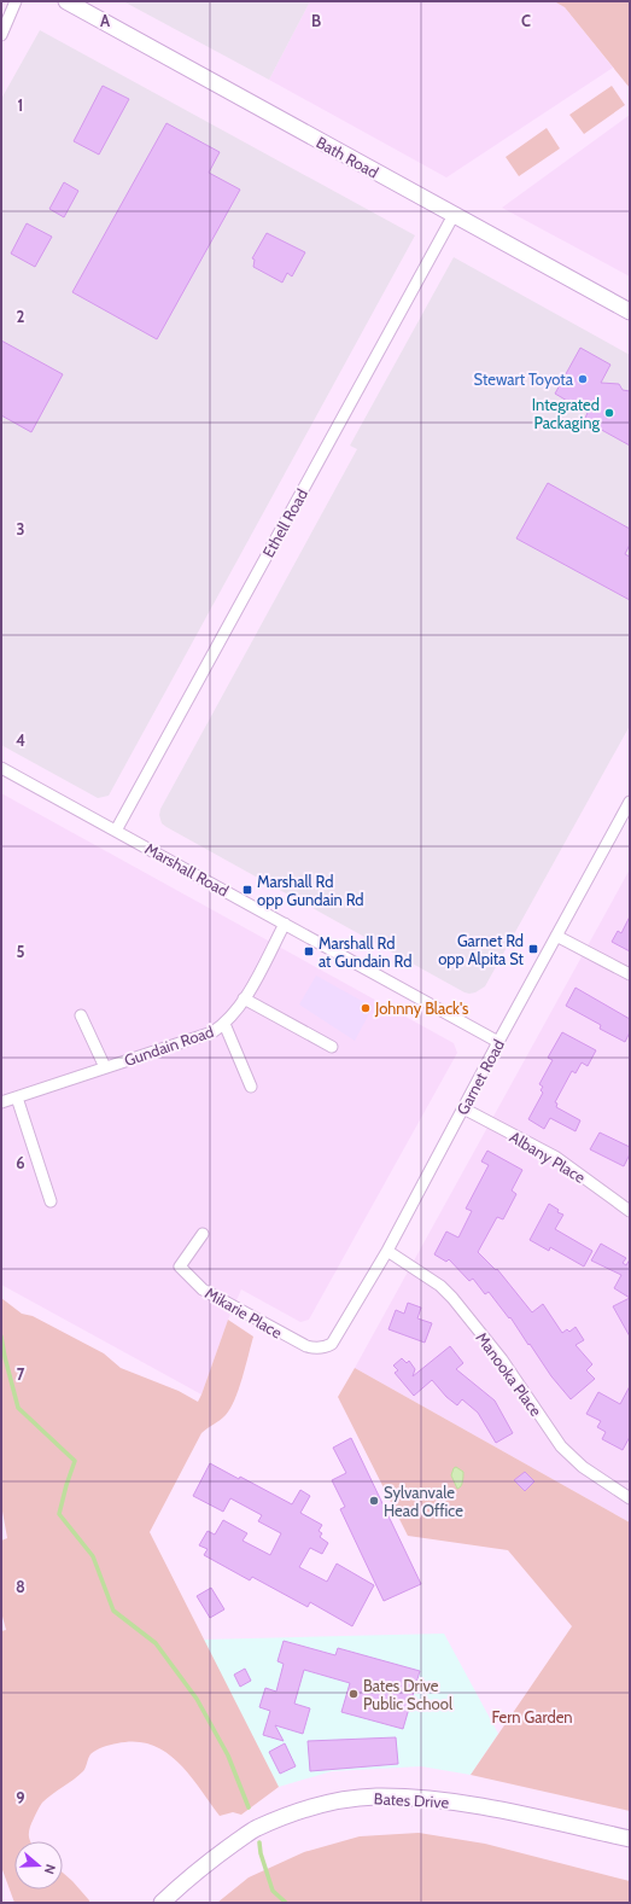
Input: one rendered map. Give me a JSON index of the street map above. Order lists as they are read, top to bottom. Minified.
{"streets":{"street":["Bath Road","Ethell Road","Marshall Road","Gundain Road","Garnet Road","Albany Place","Mikarie Place","Manooka Place","Bates Drive"]},"crossings":[["Bath Road","Ethell Road"],["Ethell Road","Marshall Road"],["Marshall Road","Gundain Road"],["Marshall Road","Garnet Road"],["Garnet Road","Albany Place"],["Garnet Road","Mikarie Place"],["Garnet Road","Manooka Place"]],"parks":["Fern Garden"],"places":{"other":["Stewart Toyota","Integrated Packaging","Johnny Black's","Sylvanvale Head Office","Bates Drive Public School"],"transit":["Marshall Rd opp Gundain Rd","Garnet Rd opp Alpita St","Marshall Rd at Gundain Rd"]},"north":"right","grid":{"columns":["A","B","C"],"rows":["1","2","3","4","5","6","7","8","9"]}}
